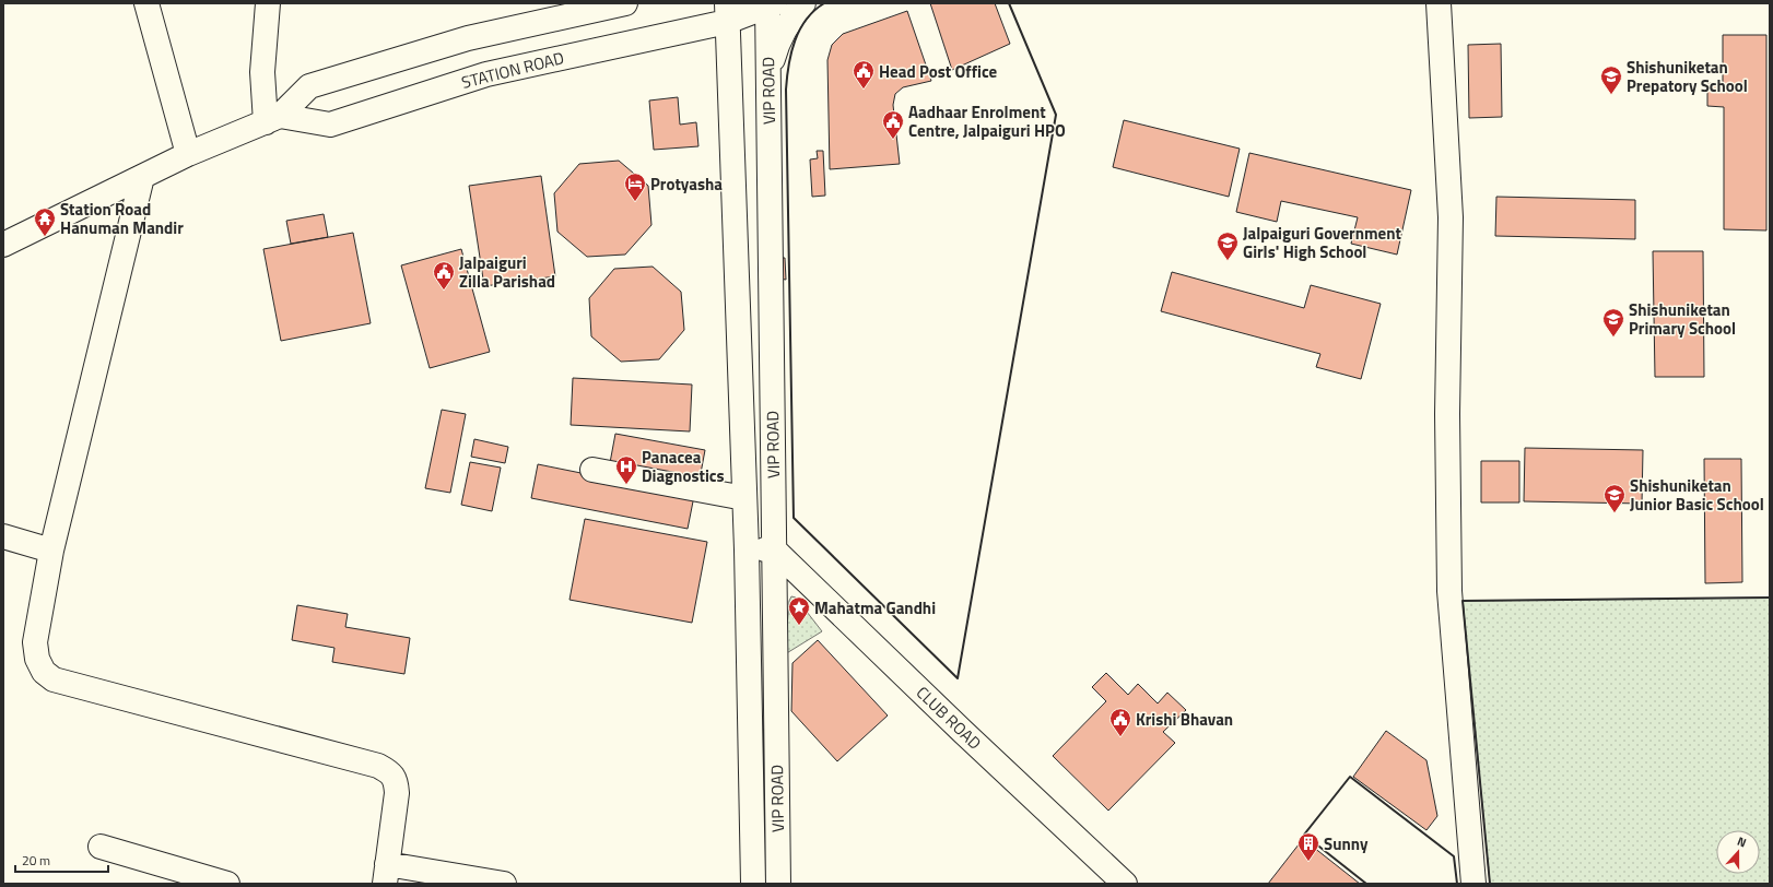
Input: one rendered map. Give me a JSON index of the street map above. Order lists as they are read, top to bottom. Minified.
{"streets":{"street":["STATION ROAD","VIP ROAD","CLUB ROAD"]},"crossings":[["STATION ROAD","VIP ROAD"],["VIP ROAD","CLUB ROAD"]],"places":{"public building":["Head Post Office","Aadhaar Enrolment Centre, Jalpaiguri HPO","Jalpaiguri Zilla Parishad","Krishi Bhavan"],"school or university":["Shishuniketan Prepatory School","Jalpaiguri Government Girls' High School","Shishuniketan Primary School","Shishuniketan Junior Basic School"],"hotel":["Protyasha"],"temple":["Station Road Hanuman Mandir"],"hospital":["Panacea Diagnostics"],"place":["Mahatma Gandhi"],"building":["Sunny"]},"scale_bar":"20 m","north":"top"}
